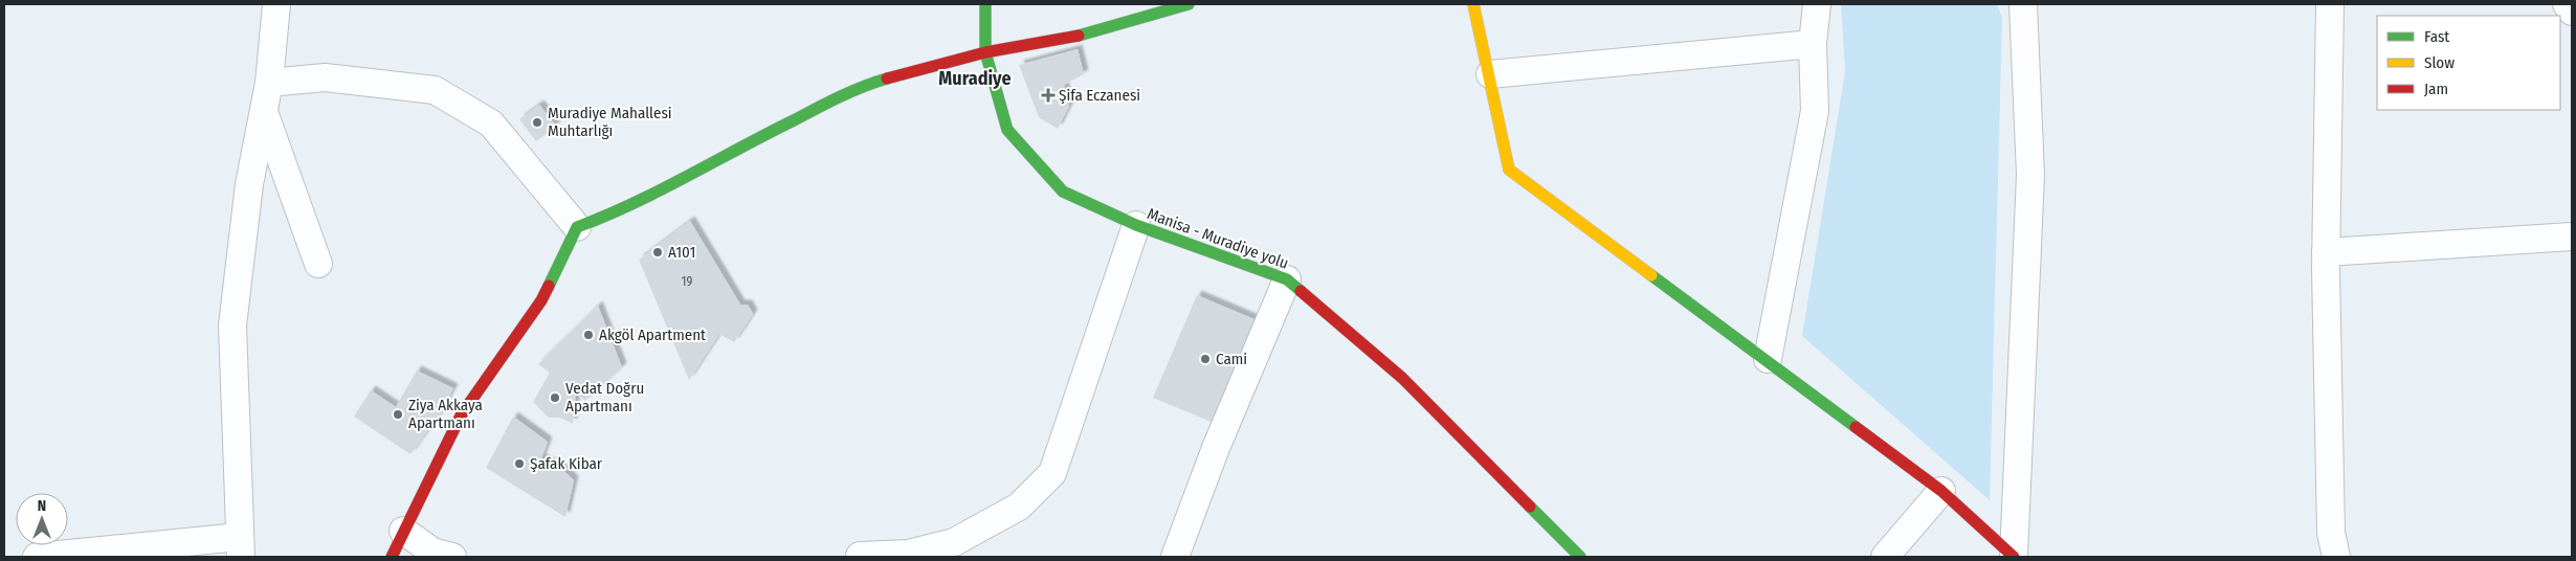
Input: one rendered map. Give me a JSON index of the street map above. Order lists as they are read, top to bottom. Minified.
{"streets":{"main road":["Manisa - Muradiye yolu"]},"districts":["Muradiye"],"places":{"health":["Şifa Eczanesi"],"other":["Muradiye Mahallesi Muhtarlığı","A101","Akgöl Apartment","Cami","Vedat Doğru Apartmanı","Ziya Akkaya Apartmanı","Şafak Kibar"]},"house_numbers":["19"],"legend":["Fast","Slow","Jam"],"north":"top"}
